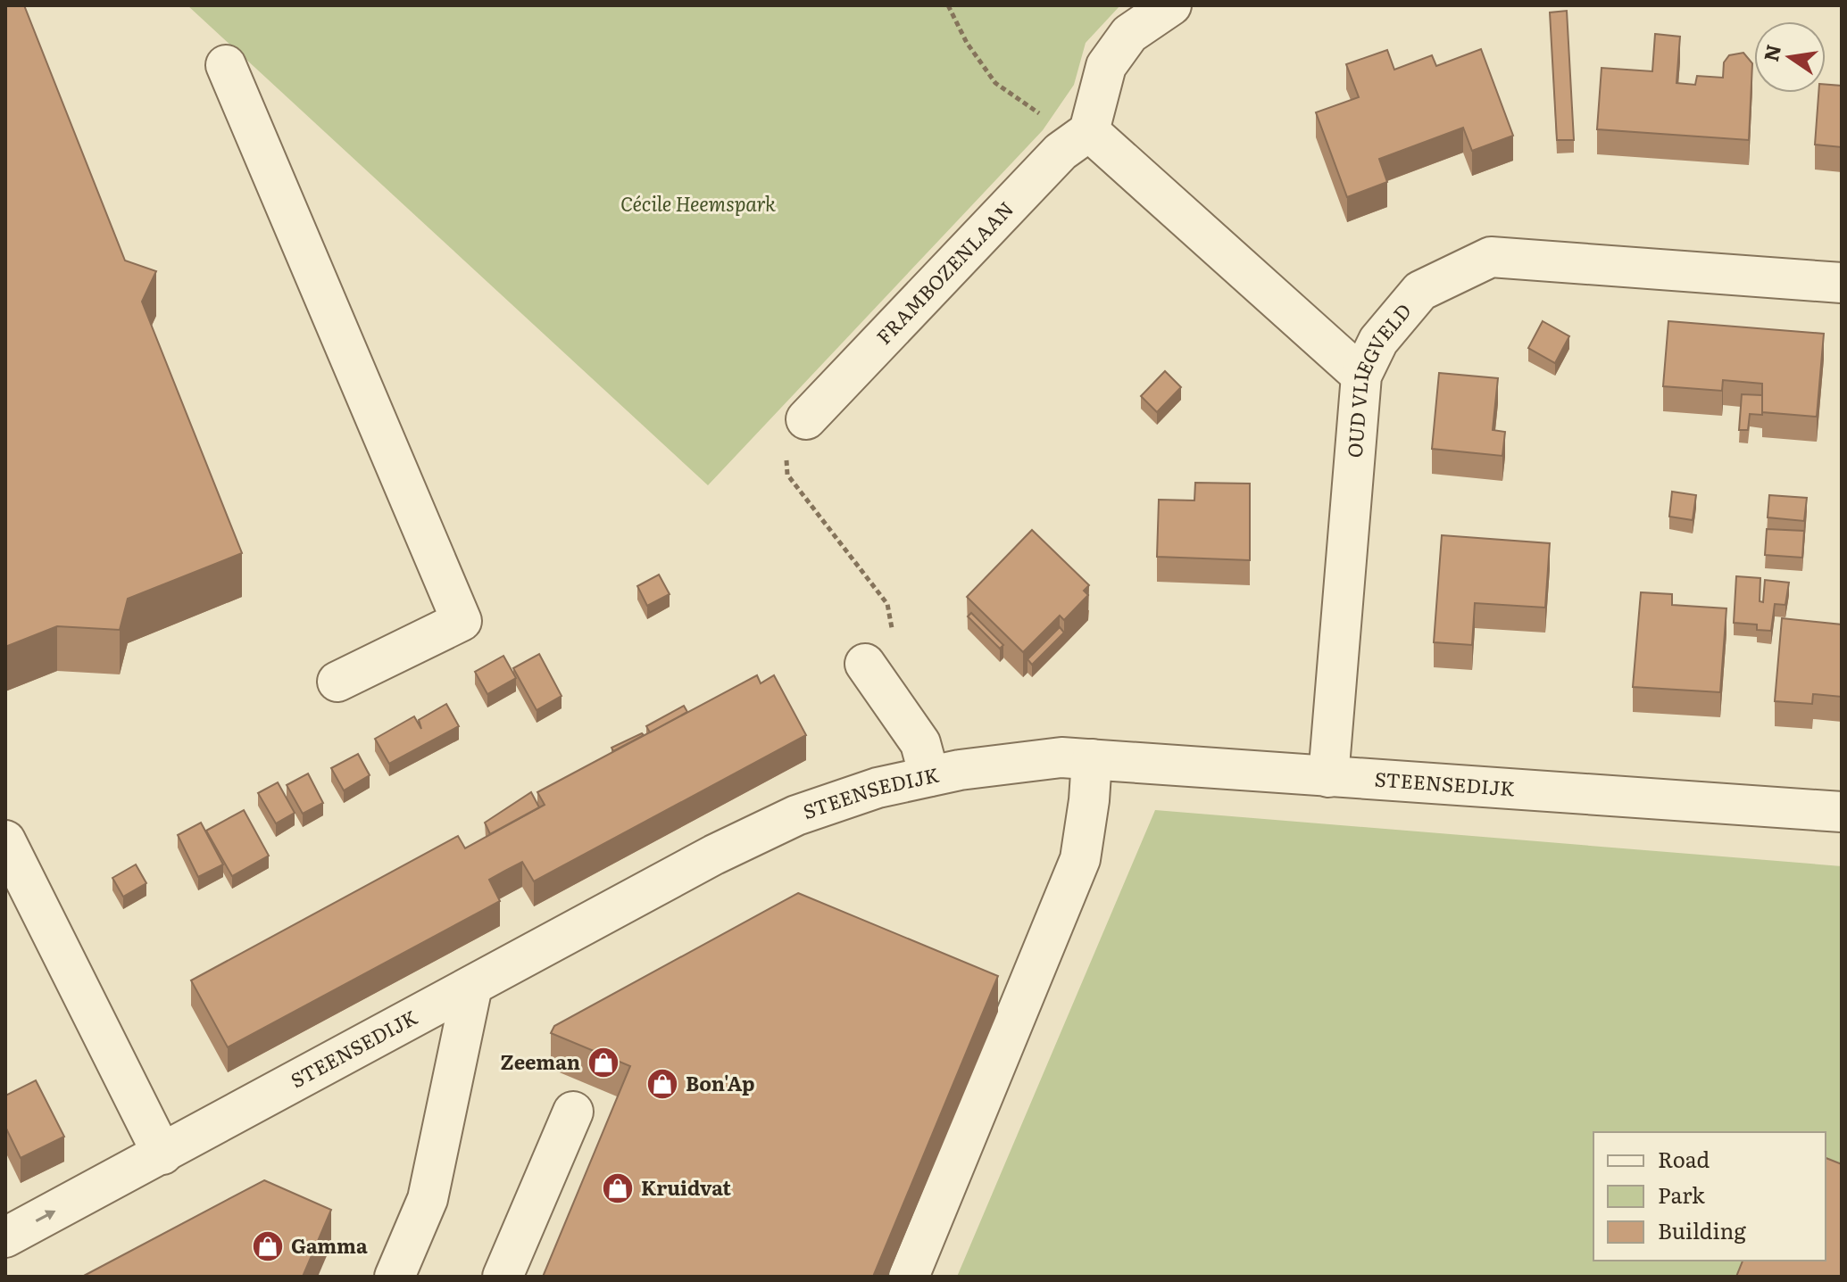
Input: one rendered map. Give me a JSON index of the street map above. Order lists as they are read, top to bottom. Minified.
{"streets":{"street":["FRAMBOZENLAAN","OUD VLIEGVELD","STEENSEDIJK"]},"crossings":[["OUD VLIEGVELD","STEENSEDIJK"]],"parks":["Cécile Heemspark"],"places":{"shop":["Zeeman","Bon'Ap","Kruidvat","Gamma"]},"legend":["Road","Park","Building"],"north":"left"}
